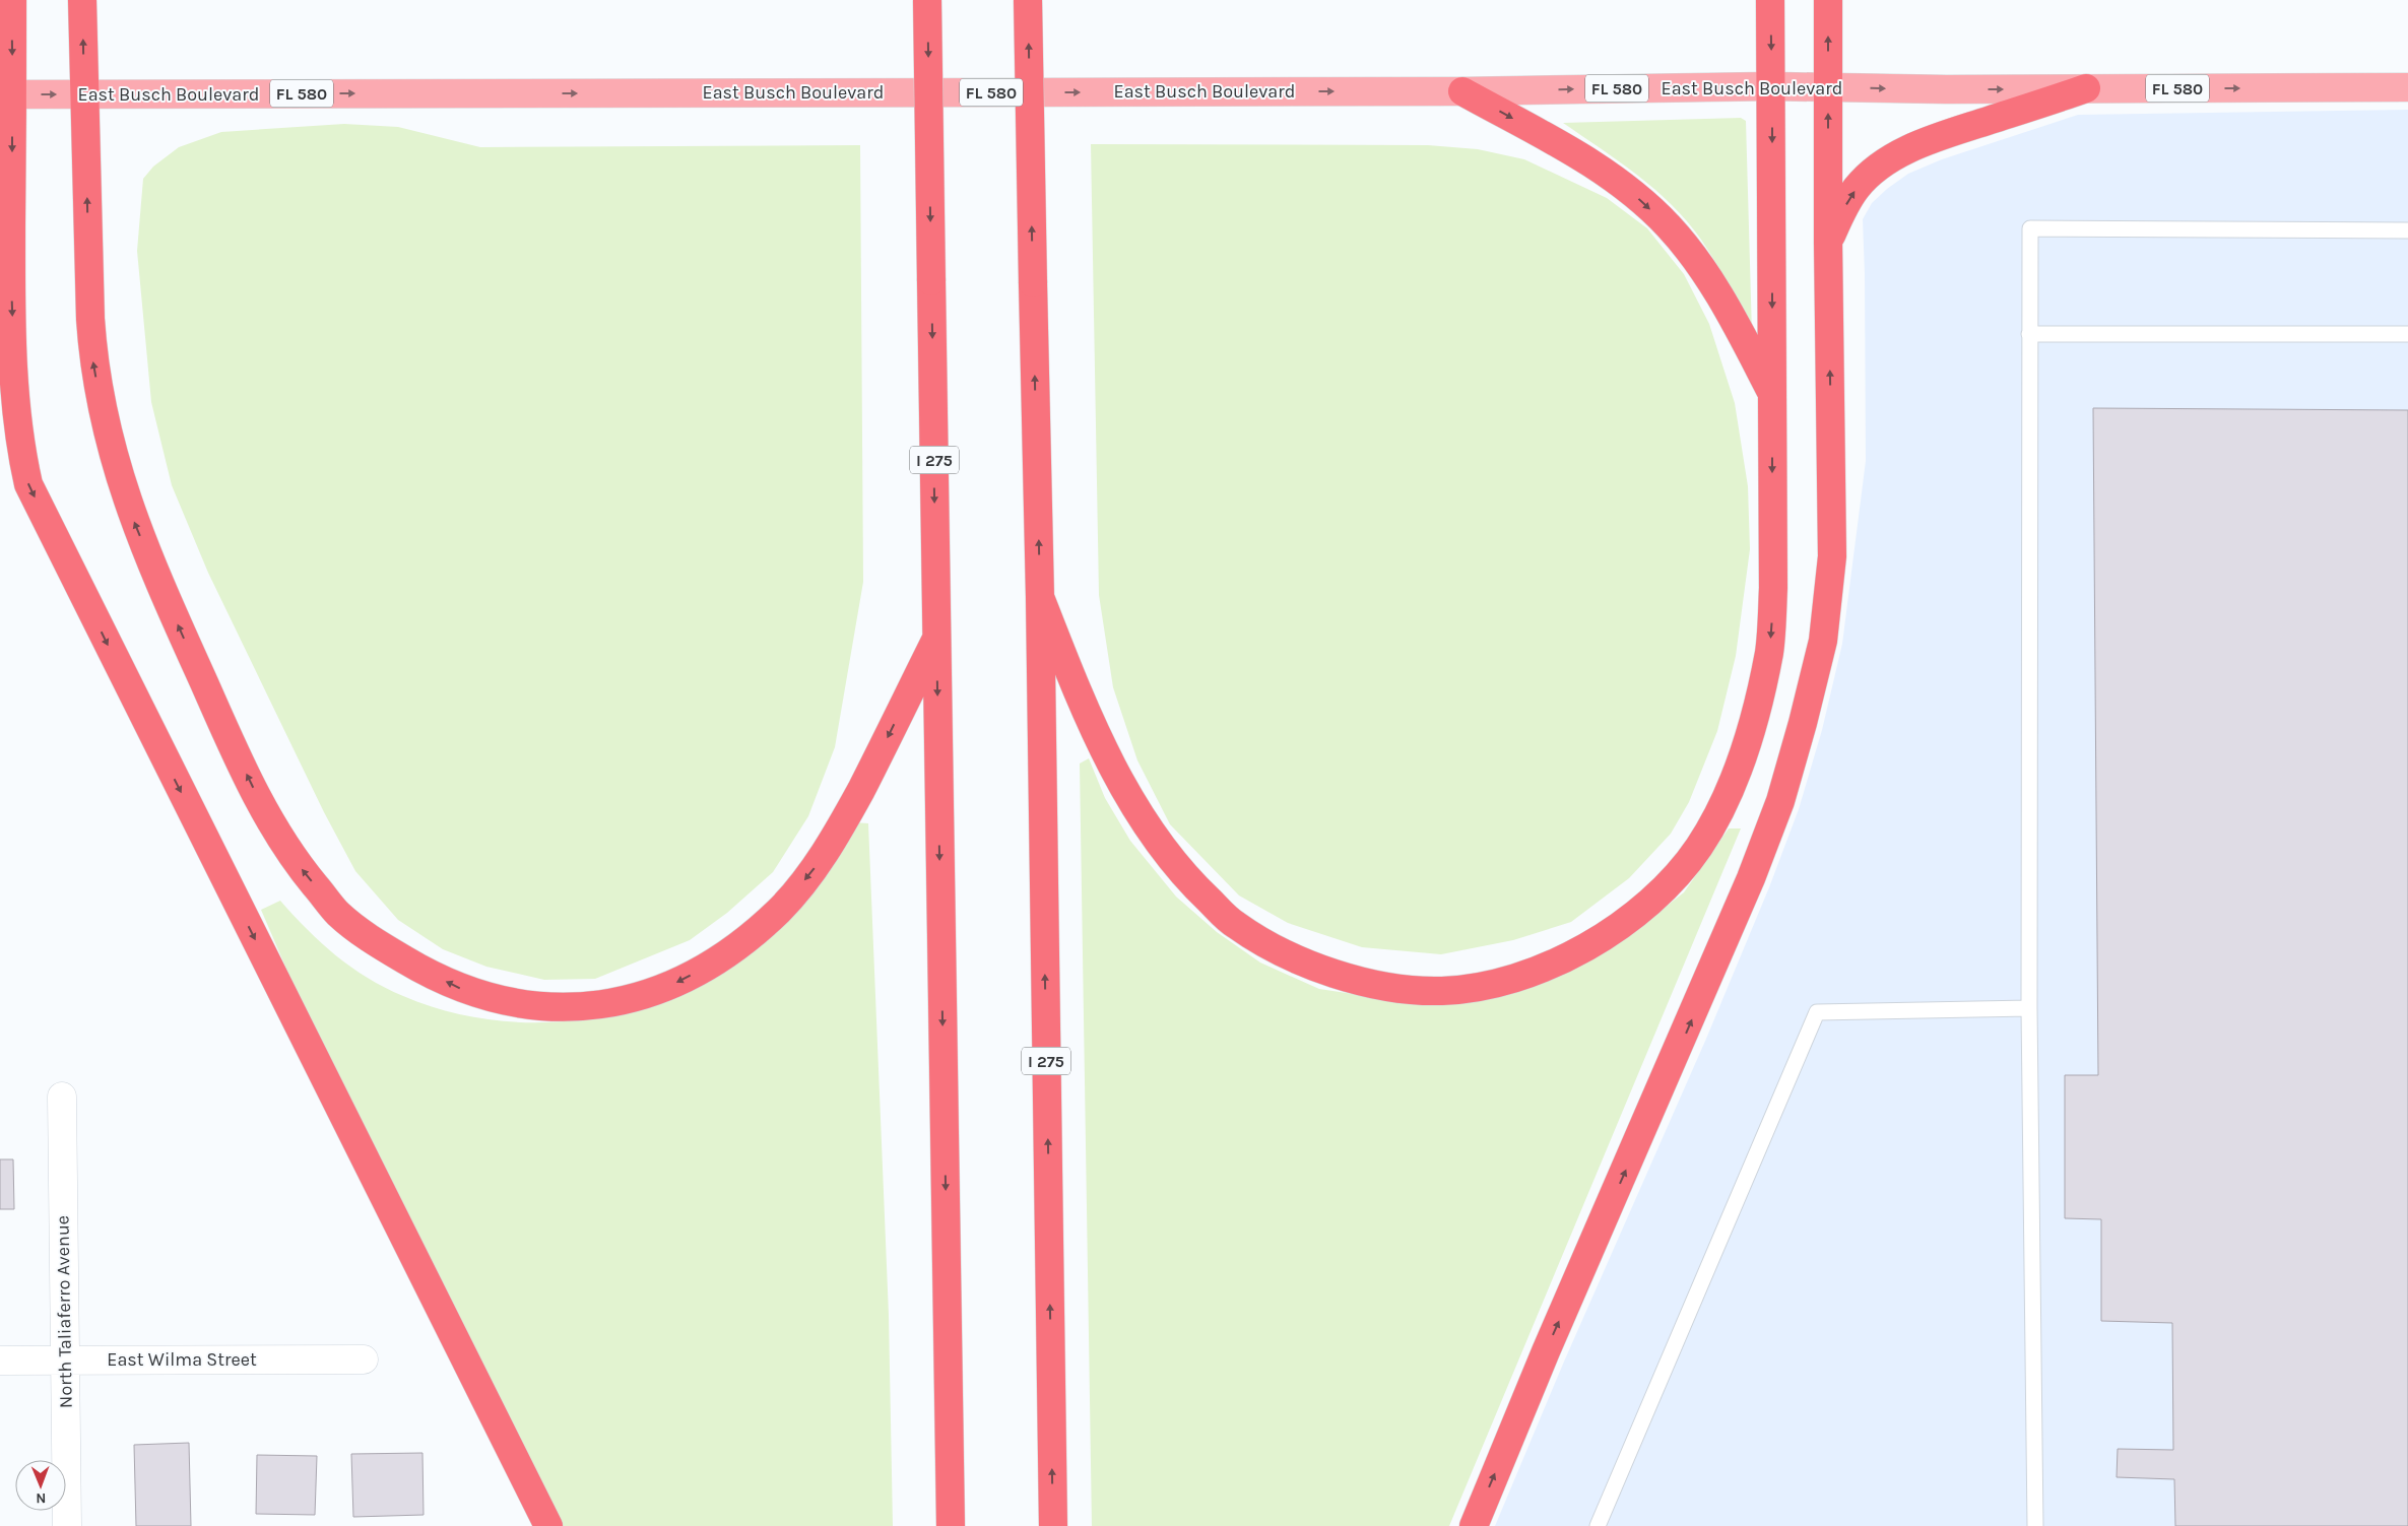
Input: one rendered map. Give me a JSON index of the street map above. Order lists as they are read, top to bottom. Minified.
{"streets":{"highway":["I 275"],"main road":["FL 580","East Busch Boulevard"],"street":["North Taliaferro Avenue","East Wilma Street"]},"crossings":[["North Taliaferro Avenue","East Wilma Street"]],"one_way":["East Busch Boulevard"],"north":"bottom"}
